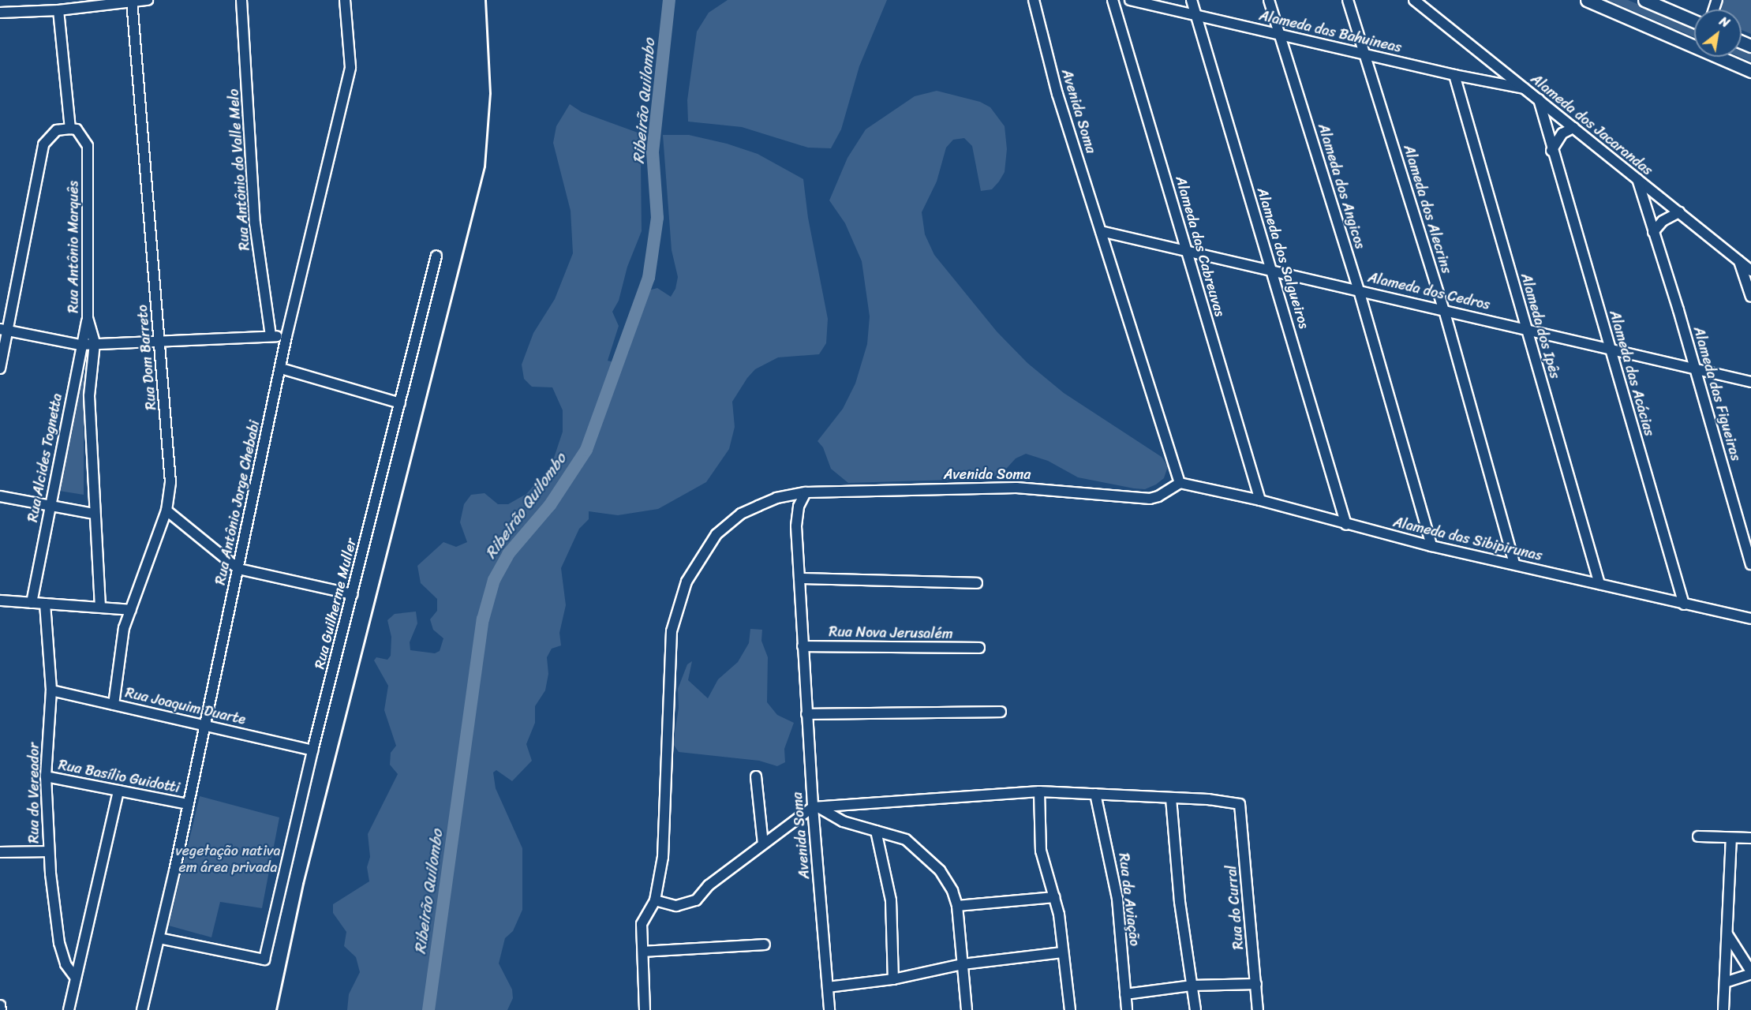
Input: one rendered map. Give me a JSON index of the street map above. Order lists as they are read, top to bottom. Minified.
{"streets":{"street":["Alameda das Bahuineas","Avenida Soma","Alameda dos Jacarandas","Rua Antônio do Valle Melo","Alameda dos Angicos","Alameda dos Alecrins","Alameda das Cabreuvas","Rua Antônio Marquês","Alameda dos Salgueiros","Alameda dos Cedros","Alameda dos Ipês","Rua Dom Barreto","Alameda das Acácias","Alameda das Figueiras","Rua Alcides Tognetta","Rua Antônio Jorge Chebabi","Alameda das Sibipirunas","Rua Guilherme Muller","Rua Nova Jerusalém","Rua Joaquim Duarte","Rua Basílio Guidotti","Rua do Vereador","Rua da Aviação","Rua do Curral"]},"crossings":[["Alameda das Bahuineas","Alameda dos Jacarandas"],["Alameda das Bahuineas","Alameda dos Angicos"],["Alameda das Bahuineas","Alameda dos Alecrins"],["Alameda das Bahuineas","Alameda dos Salgueiros"],["Alameda das Bahuineas","Alameda dos Ipês"],["Avenida Soma","Alameda dos Cedros"],["Avenida Soma","Alameda das Sibipirunas"],["Avenida Soma","Rua Nova Jerusalém"],["Alameda dos Jacarandas","Alameda das Acácias"],["Alameda dos Jacarandas","Alameda das Figueiras"],["Alameda dos Angicos","Alameda dos Cedros"],["Alameda dos Angicos","Alameda das Sibipirunas"],["Alameda dos Alecrins","Alameda dos Cedros"],["Alameda dos Alecrins","Alameda das Sibipirunas"],["Alameda das Cabreuvas","Alameda dos Cedros"],["Alameda das Cabreuvas","Alameda das Sibipirunas"],["Rua Antônio Marquês","Rua Alcides Tognetta"],["Alameda dos Salgueiros","Alameda dos Cedros"],["Alameda dos Salgueiros","Alameda das Sibipirunas"],["Alameda dos Cedros","Alameda dos Ipês"],["Alameda dos Cedros","Alameda das Acácias"],["Alameda dos Cedros","Alameda das Figueiras"],["Alameda dos Ipês","Alameda das Sibipirunas"],["Rua Dom Barreto","Rua Joaquim Duarte"],["Alameda das Acácias","Alameda das Sibipirunas"],["Rua Antônio Jorge Chebabi","Rua Guilherme Muller"],["Rua Antônio Jorge Chebabi","Rua Joaquim Duarte"],["Rua Antônio Jorge Chebabi","Rua Basílio Guidotti"],["Rua Guilherme Muller","Rua Joaquim Duarte"],["Rua Joaquim Duarte","Rua do Vereador"],["Rua Basílio Guidotti","Rua do Vereador"]],"water":["Ribeirão Quilombo"],"parks":["vegetação nativa em área privada"],"north":"top right"}
